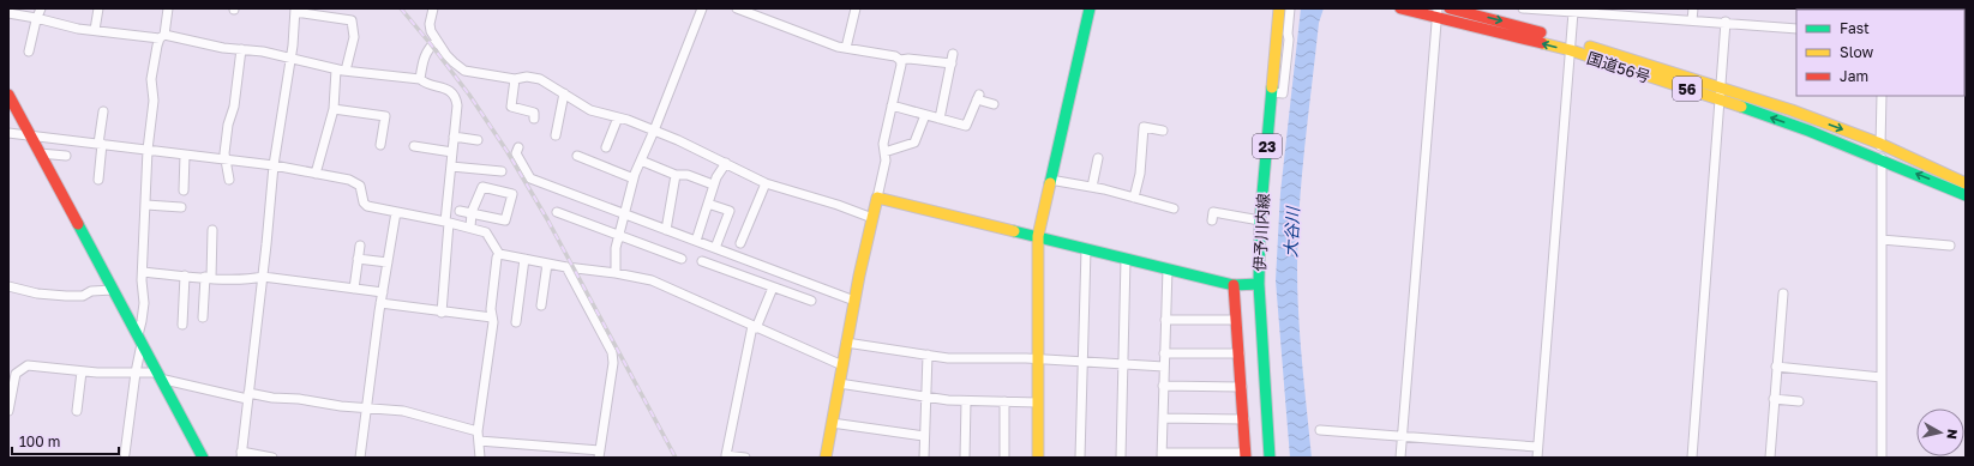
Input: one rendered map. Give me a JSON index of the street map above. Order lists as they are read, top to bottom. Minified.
{"streets":{"main road":["国道56号","56","23","伊予川内線"]},"water":["大谷川"],"legend":["Fast","Slow","Jam"],"scale_bar":"100 m","north":"right"}
